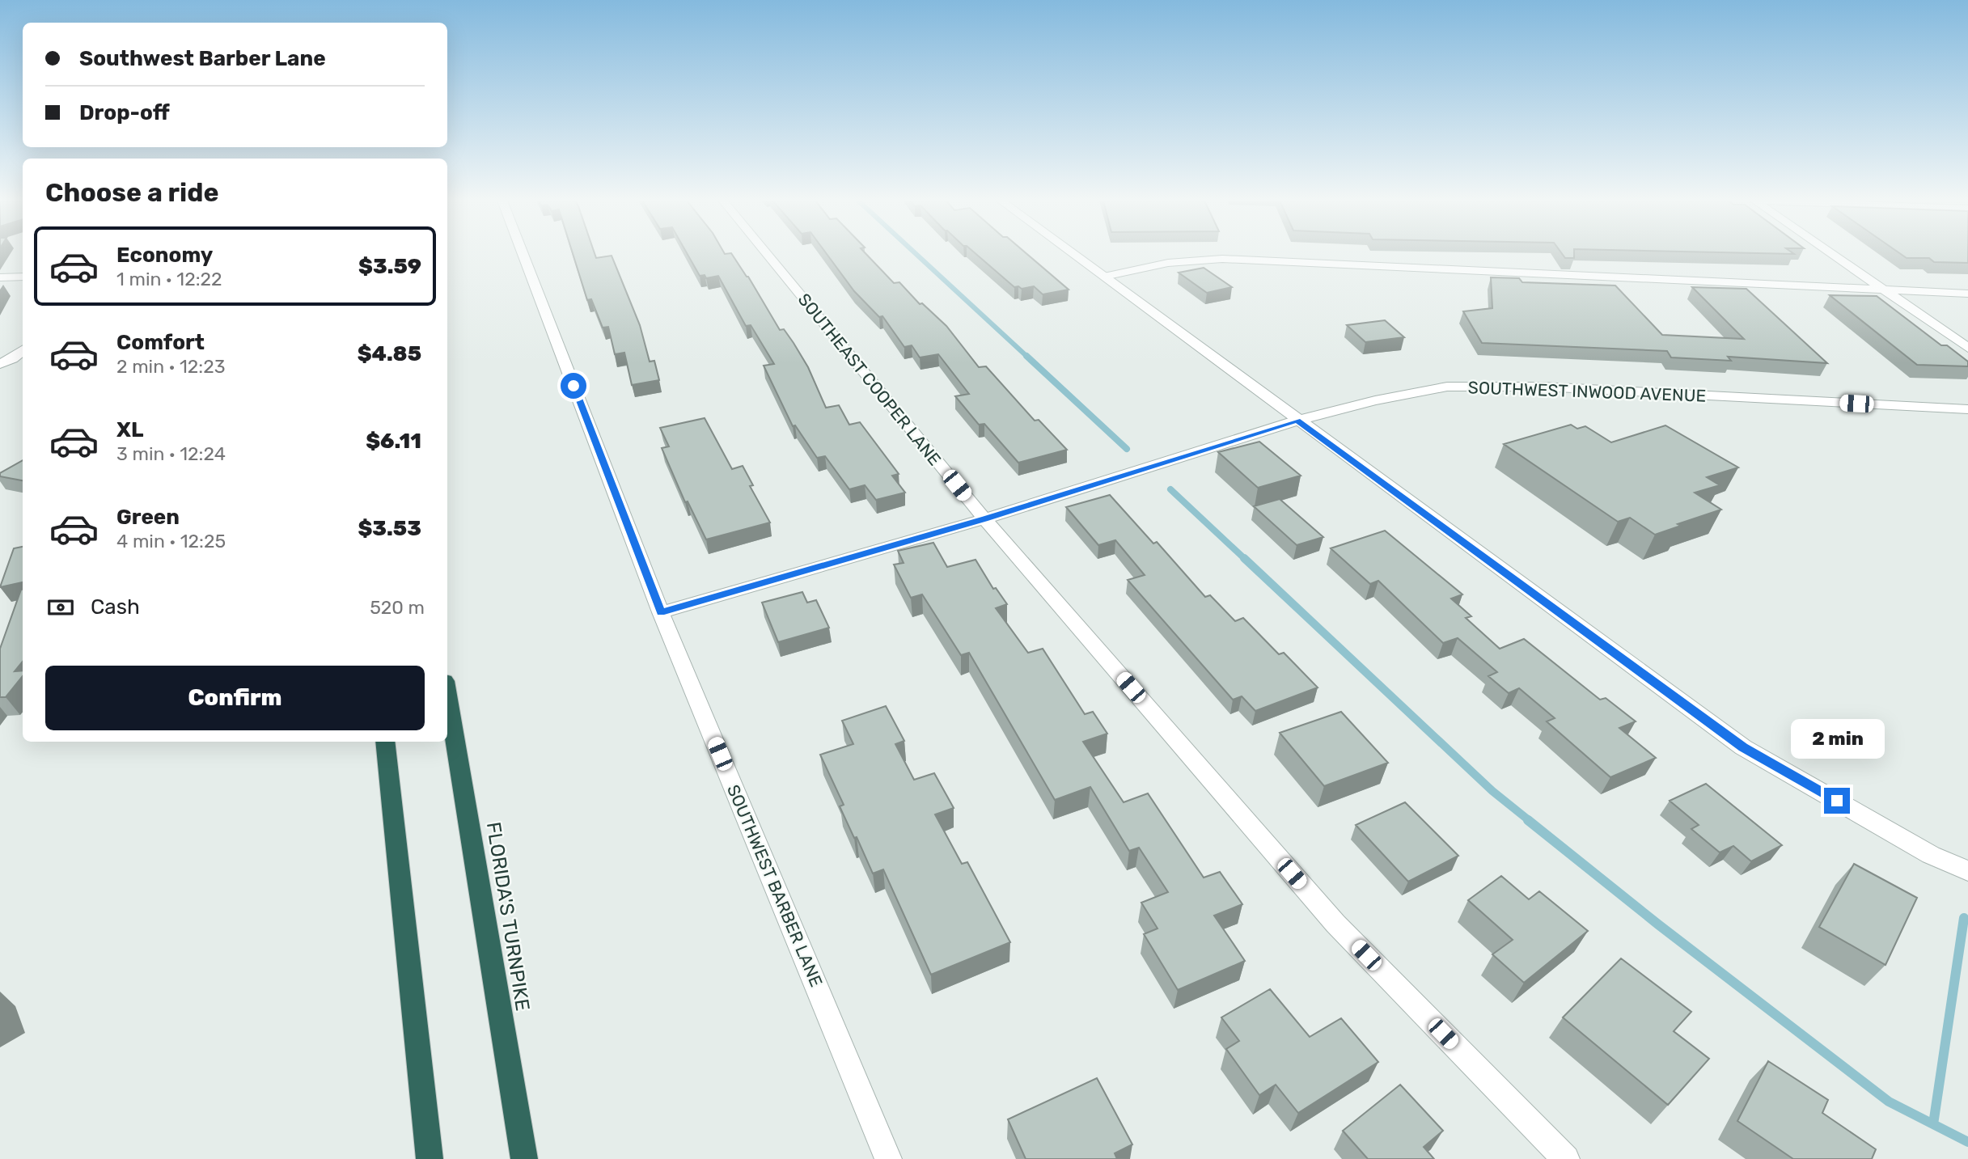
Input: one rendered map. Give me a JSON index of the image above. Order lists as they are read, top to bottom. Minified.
{"streets":{"highway":["FLORIDA'S TURNPIKE"],"street":["SOUTHEAST COOPER LANE","SOUTHWEST INWOOD AVENUE","SOUTHWEST BARBER LANE"]},"crossings":[["SOUTHEAST COOPER LANE","SOUTHWEST INWOOD AVENUE"],["SOUTHWEST INWOOD AVENUE","SOUTHWEST BARBER LANE"]],"page":{"banner":["Southwest Barber Lane","Drop-off"],"heading":"Choose a ride","list":[{"name":"Economy","note":"1 min · 12:22","value":"$3.59"},{"name":"Comfort","note":"2 min · 12:23","value":"$4.85"},{"name":"XL","note":"3 min · 12:24","value":"$6.11"},{"name":"Green","note":"4 min · 12:25","value":"$3.53"}],"pay":["Cash","520 m"],"buttons":"Confirm","bubble":"2 min"}}
